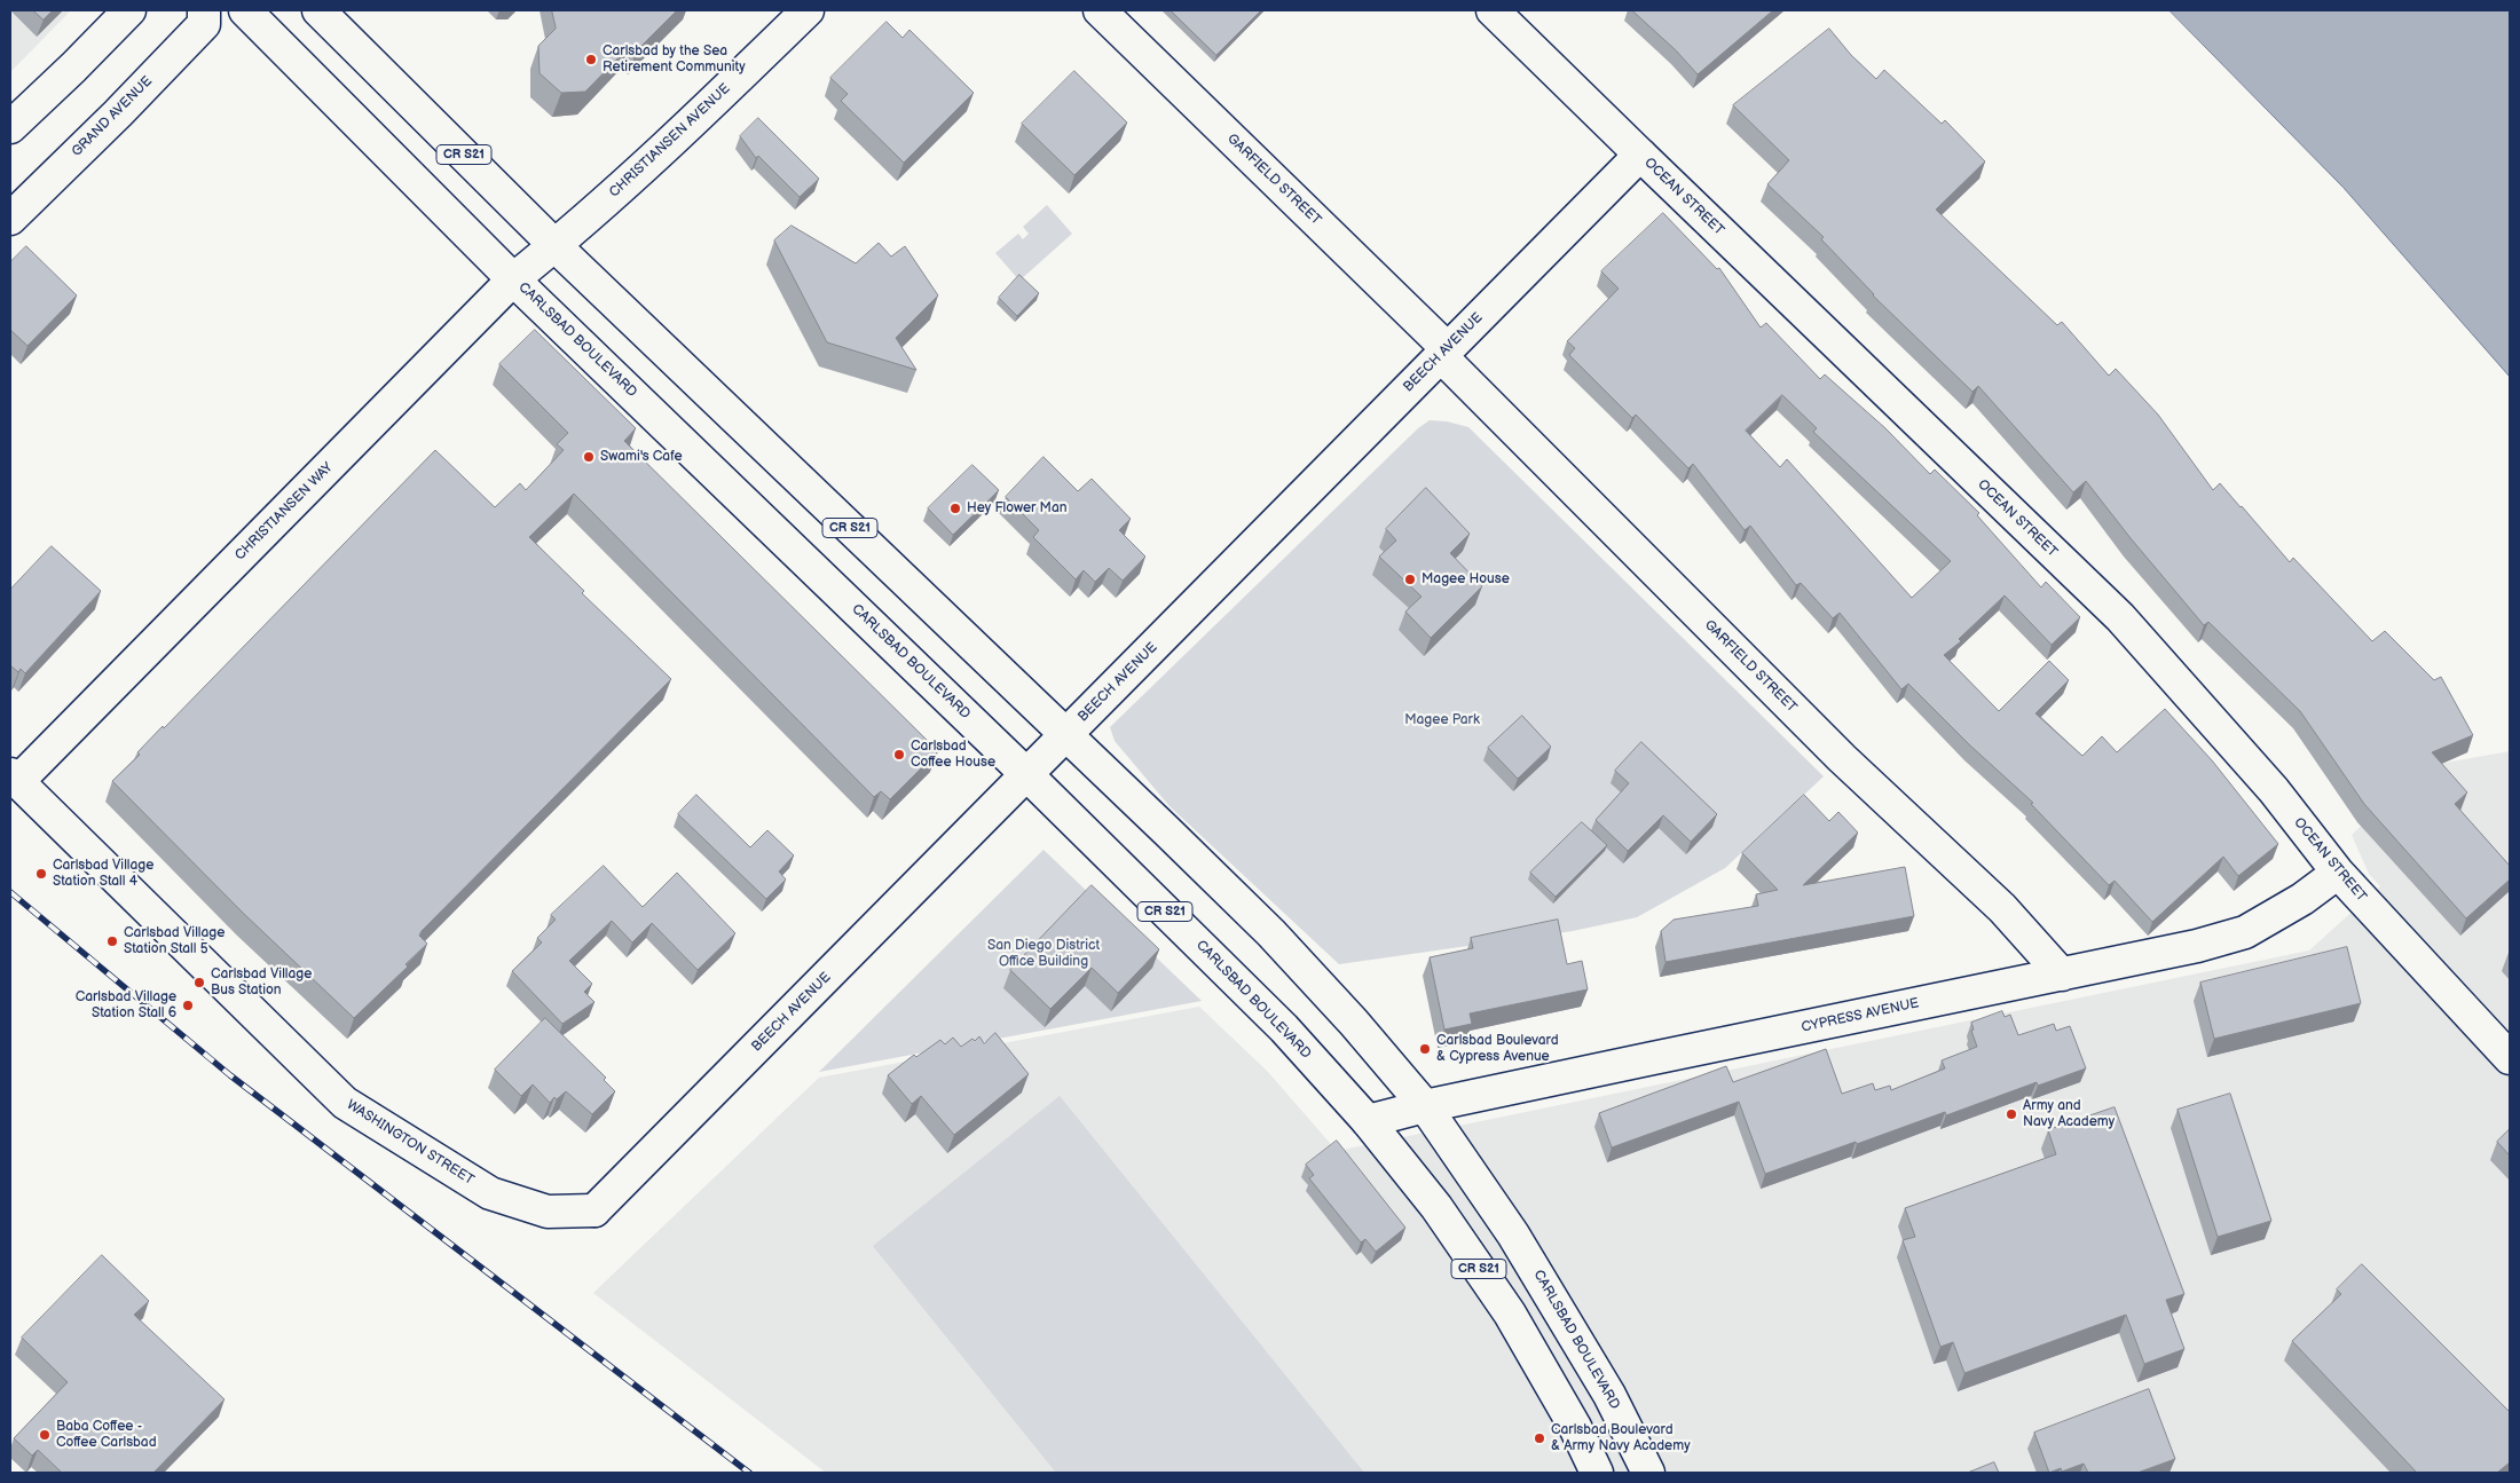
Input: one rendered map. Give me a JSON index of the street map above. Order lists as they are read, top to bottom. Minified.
{"streets":{"street":["GRAND AVENUE","CHRISTIANSEN AVENUE","CR S21","GARFIELD STREET","OCEAN STREET","CARLSBAD BOULEVARD","BEECH AVENUE","CHRISTIANSEN WAY","CYPRESS AVENUE","WASHINGTON STREET"]},"crossings":[["CHRISTIANSEN AVENUE","CARLSBAD BOULEVARD"],["CHRISTIANSEN AVENUE","CHRISTIANSEN WAY"],["GARFIELD STREET","BEECH AVENUE"],["GARFIELD STREET","CYPRESS AVENUE"],["OCEAN STREET","BEECH AVENUE"],["OCEAN STREET","CYPRESS AVENUE"],["CARLSBAD BOULEVARD","BEECH AVENUE"],["CARLSBAD BOULEVARD","CHRISTIANSEN WAY"],["CARLSBAD BOULEVARD","CYPRESS AVENUE"],["BEECH AVENUE","WASHINGTON STREET"],["CHRISTIANSEN WAY","WASHINGTON STREET"]],"parks":["Magee Park","San Diego District Office Building"],"places":["Carlsbad by the Sea Retirement Community","Swami's Cafe","Hey Flower Man","Magee House","Carlsbad Coffee House","Carlsbad Village Station Stall 4","Carlsbad Village Station Stall 5","Carlsbad Village Bus Station","Carlsbad Village Station Stall 6","Carlsbad Boulevard & Cypress Avenue","Army and Navy Academy","Baba Coffee - Coffee Carlsbad","Carlsbad Boulevard & Army Navy Academy"]}
